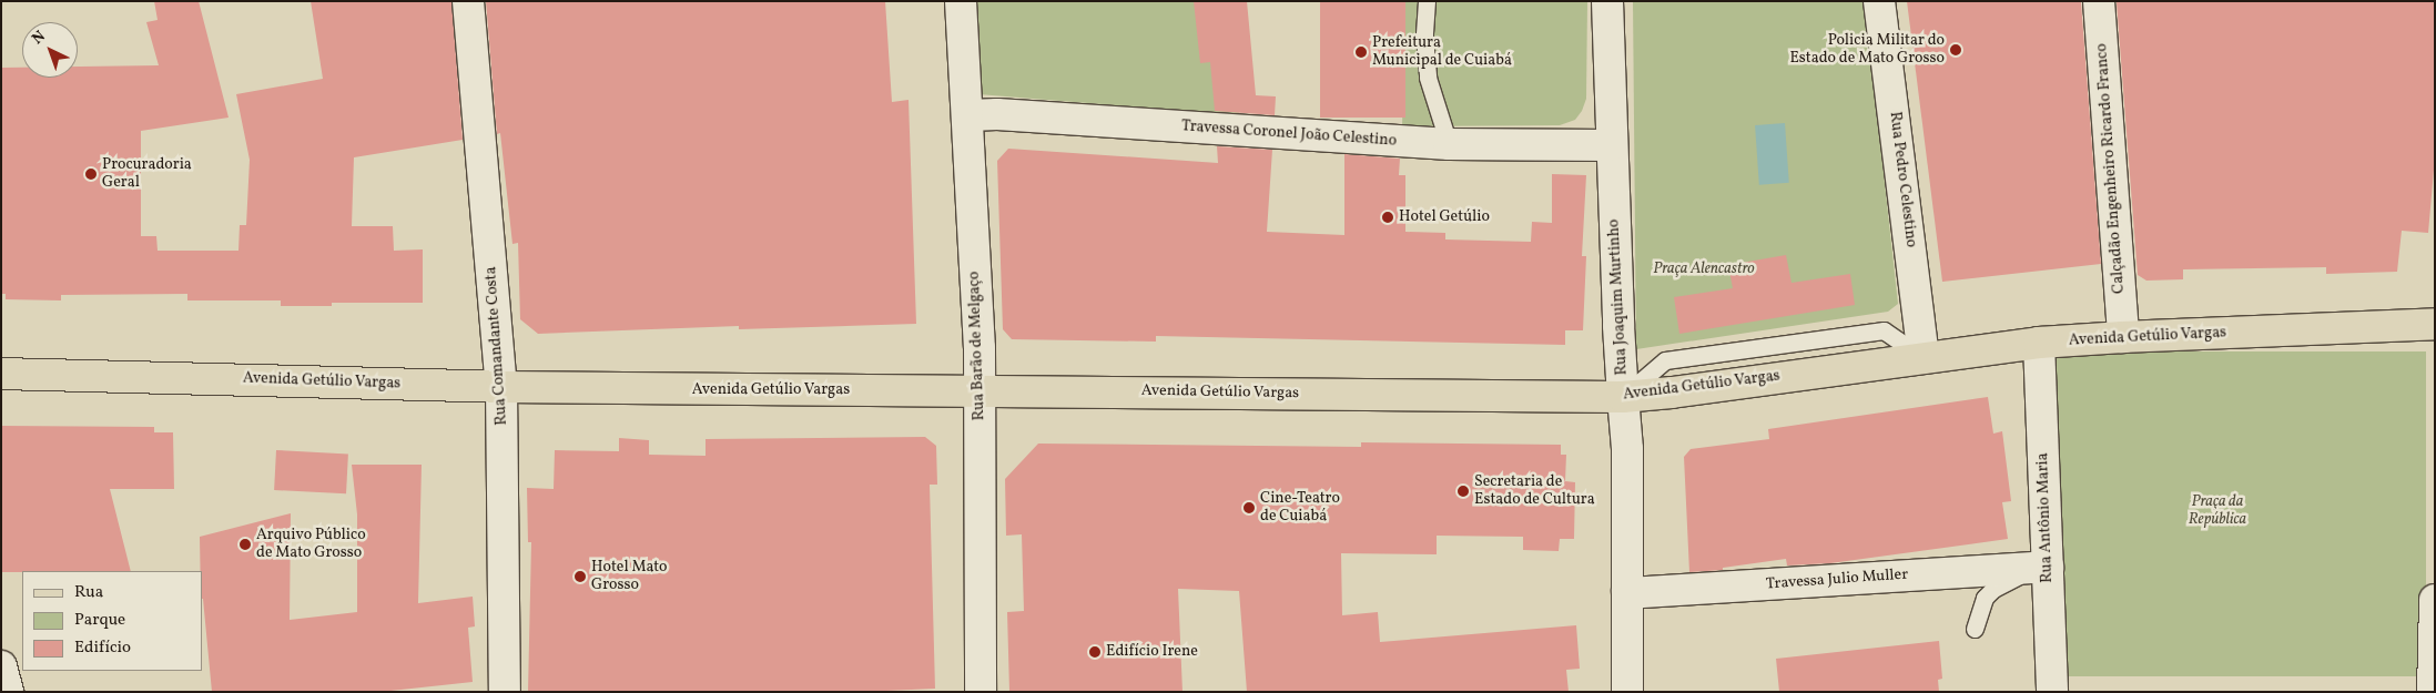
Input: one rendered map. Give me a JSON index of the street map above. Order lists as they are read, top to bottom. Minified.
{"streets":{"main road":["Avenida Getúlio Vargas"],"street":["Travessa Coronel João Celestino","Calçadão Engenheiro Ricardo Franco","Rua Pedro Celestino","Rua Joaquim Murtinho","Rua Comandante Costa","Rua Barão de Melgaço","Rua Antônio Maria","Travessa Julio Muller"]},"crossings":[["Travessa Coronel João Celestino","Rua Joaquim Murtinho"],["Travessa Coronel João Celestino","Rua Barão de Melgaço"],["Calçadão Engenheiro Ricardo Franco","Avenida Getúlio Vargas"],["Rua Pedro Celestino","Avenida Getúlio Vargas"],["Rua Joaquim Murtinho","Avenida Getúlio Vargas"],["Rua Joaquim Murtinho","Travessa Julio Muller"],["Avenida Getúlio Vargas","Rua Comandante Costa"],["Avenida Getúlio Vargas","Rua Barão de Melgaço"],["Avenida Getúlio Vargas","Rua Antônio Maria"],["Rua Antônio Maria","Travessa Julio Muller"]],"parks":["Praça Alencastro","Praça da República"],"places":["Policia Militar do Estado de Mato Grosso","Prefeitura Municipal de Cuiabá","Procuradoria Geral","Hotel Getúlio","Secretaria de Estado de Cultura","Cine-Teatro de Cuiabá","Arquivo Público de Mato Grosso","Hotel Mato Grosso","Edifício Irene"],"legend":["Rua","Parque","Edifício"],"north":"top left"}
